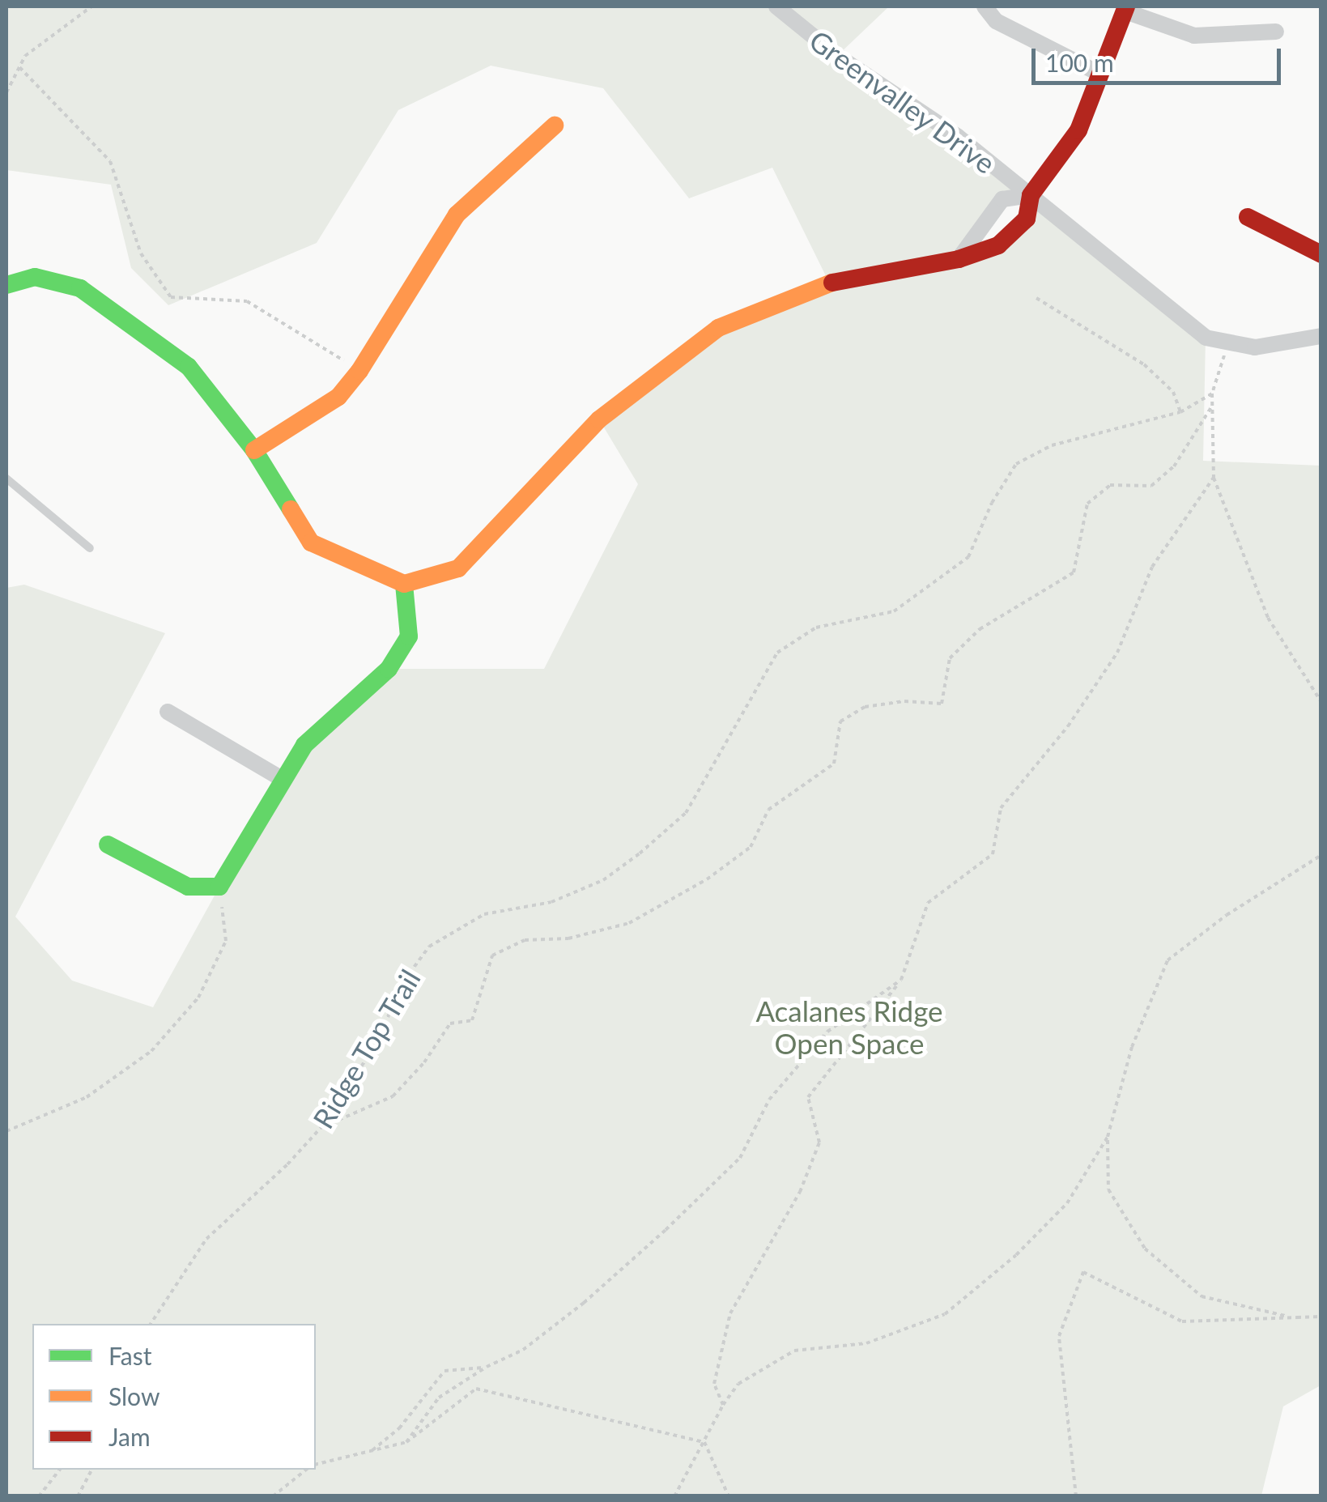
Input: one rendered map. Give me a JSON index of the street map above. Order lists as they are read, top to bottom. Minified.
{"streets":{"street":["Greenvalley Drive"],"path":["Ridge Top Trail"]},"parks":["Acalanes Ridge Open Space"],"legend":["Fast","Slow","Jam"],"scale_bar":"100 m"}
